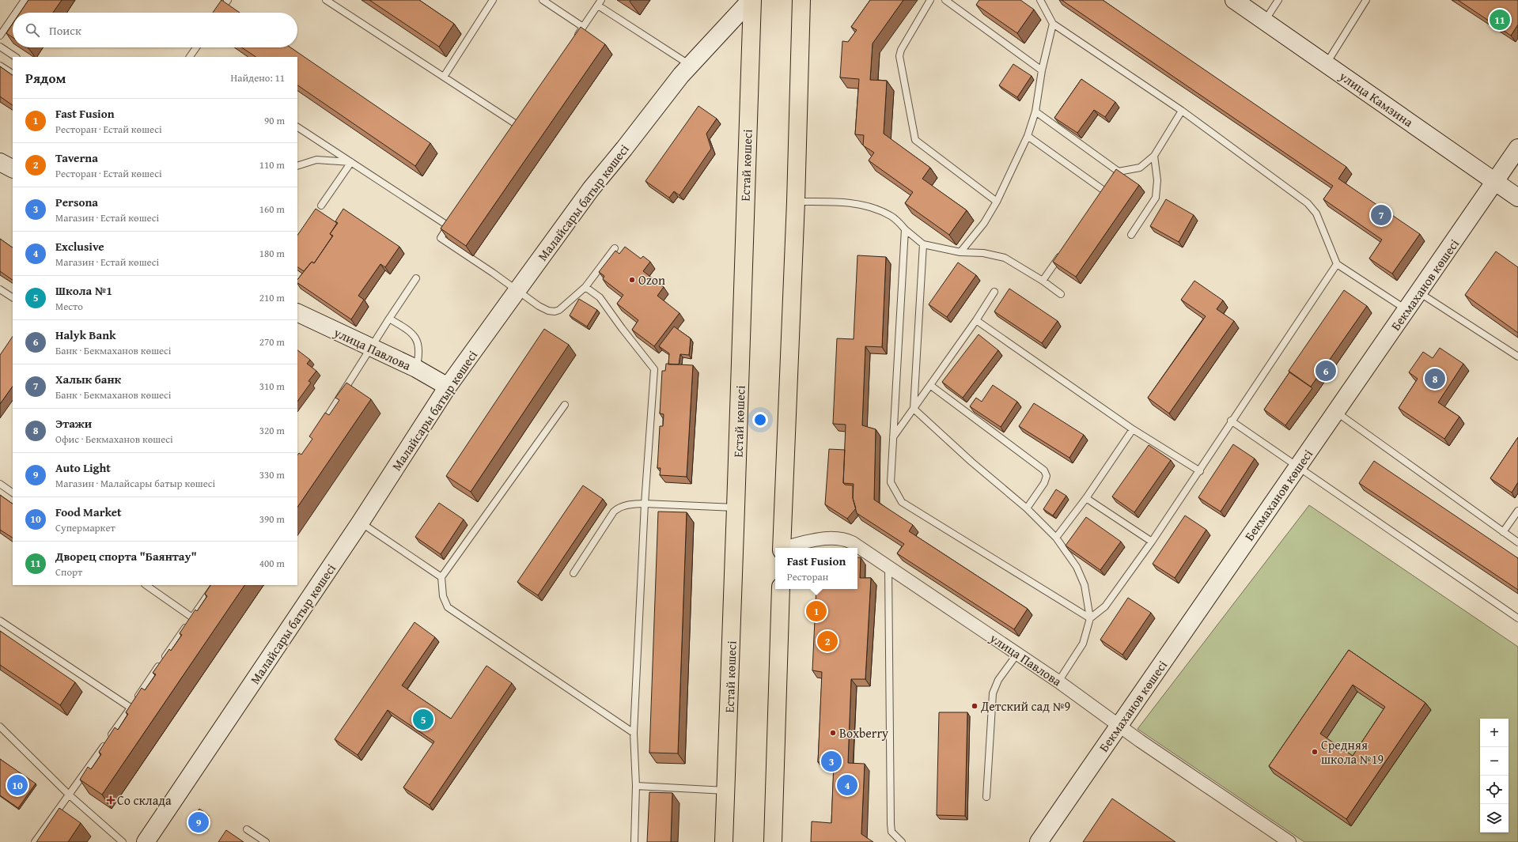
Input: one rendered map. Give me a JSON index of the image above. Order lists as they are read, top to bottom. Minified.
{"streets":{"main road":["Естай көшесі"],"street":["улица Камзина","Малайсары батыр көшесі","Бекмаханов көшесі","улица Павлова"]},"crossings":[["улица Камзина","Бекмаханов көшесі"],["Естай көшесі","Малайсары батыр көшесі"],["Малайсары батыр көшесі","улица Павлова"],["Бекмаханов көшесі","улица Павлова"]],"places":{"other":["Ozon","Детский сад №9","Boxberry","Средняя школа №19"],"health":["Со склада"]},"page":{"pins":["11","7","6","8","1","2","5","3","4","10","9"],"search":"Поиск","heading":["Рядом","Найдено: 11"],"list":[{"mark":"1","name":"Fast Fusion","note":"Ресторан · Естай көшесі","value":"90 m"},{"mark":"2","name":"Taverna","note":"Ресторан · Естай көшесі","value":"110 m"},{"mark":"3","name":"Persona","note":"Магазин · Естай көшесі","value":"160 m"},{"mark":"4","name":"Exclusive","note":"Магазин · Естай көшесі","value":"180 m"},{"mark":"5","name":"Школа №1","note":"Место","value":"210 m"},{"mark":"6","name":"Halyk Bank","note":"Банк · Бекмаханов көшесі","value":"270 m"},{"mark":"7","name":"Халык банк","note":"Банк · Бекмаханов көшесі","value":"310 m"},{"mark":"8","name":"Этажи","note":"Офис · Бекмаханов көшесі","value":"320 m"},{"mark":"9","name":"Auto Light","note":"Магазин · Малайсары батыр көшесі","value":"330 m"},{"mark":"10","name":"Food Market","note":"Супермаркет","value":"390 m"},{"mark":"11","name":"Дворец спорта \"Баянтау\"","note":"Спорт","value":"400 m"}],"popup":["Fast Fusion","Ресторан"],"map_buttons":["+","−"]}}
